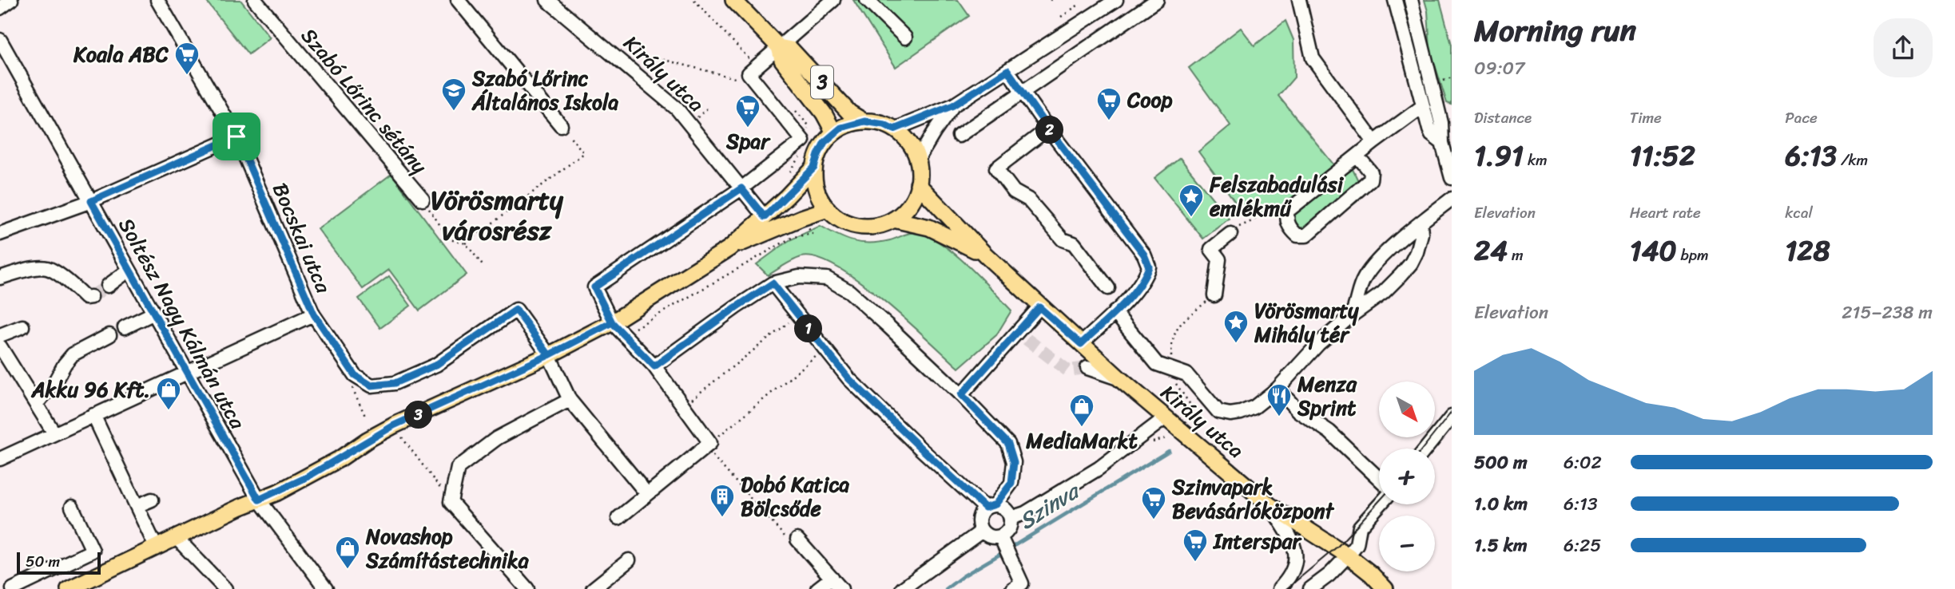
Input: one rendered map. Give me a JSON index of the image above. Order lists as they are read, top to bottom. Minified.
{"streets":{"main road":["Király utca","3"],"street":["Szabó Lőrinc sétány","Bocskai utca","Soltész Nagy Kálmán utca"]},"crossings":[["Király utca","3"]],"districts":["Vörösmarty városrész"],"water":["Szinva"],"places":{"supermarket":["Koala ABC","Coop","Spar","Szinvapark Bevásárlóközpont","Interspar"],"school or university":["Szabó Lőrinc Általános Iskola"],"place":["Felszabadulási emlékmű","Vörösmarty Mihály tér"],"shop":["Akku 96 Kft.","MediaMarkt","Novashop Számítástechnika"],"restaurant":["Menza Sprint"],"building":["Dobó Katica Bölcsőde"]},"scale_bar":"50 m","north":"bottom right","page":{"heading":["Morning run","09:07"],"stats":[["Distance","1.91 km"],["Time","11:52"],["Pace","6:13 /km"],["Elevation","24 m"],["Heart rate","140 bpm"],["kcal","128"]],"pins":["2","1","3"],"chart":["Elevation","215–238 m"],"map_buttons":["+","−"],"list":[{"name":"500 m","note":"6:02"},{"name":"1.0 km","note":"6:13"},{"name":"1.5 km","note":"6:25"}],"scale":"50 m"}}
